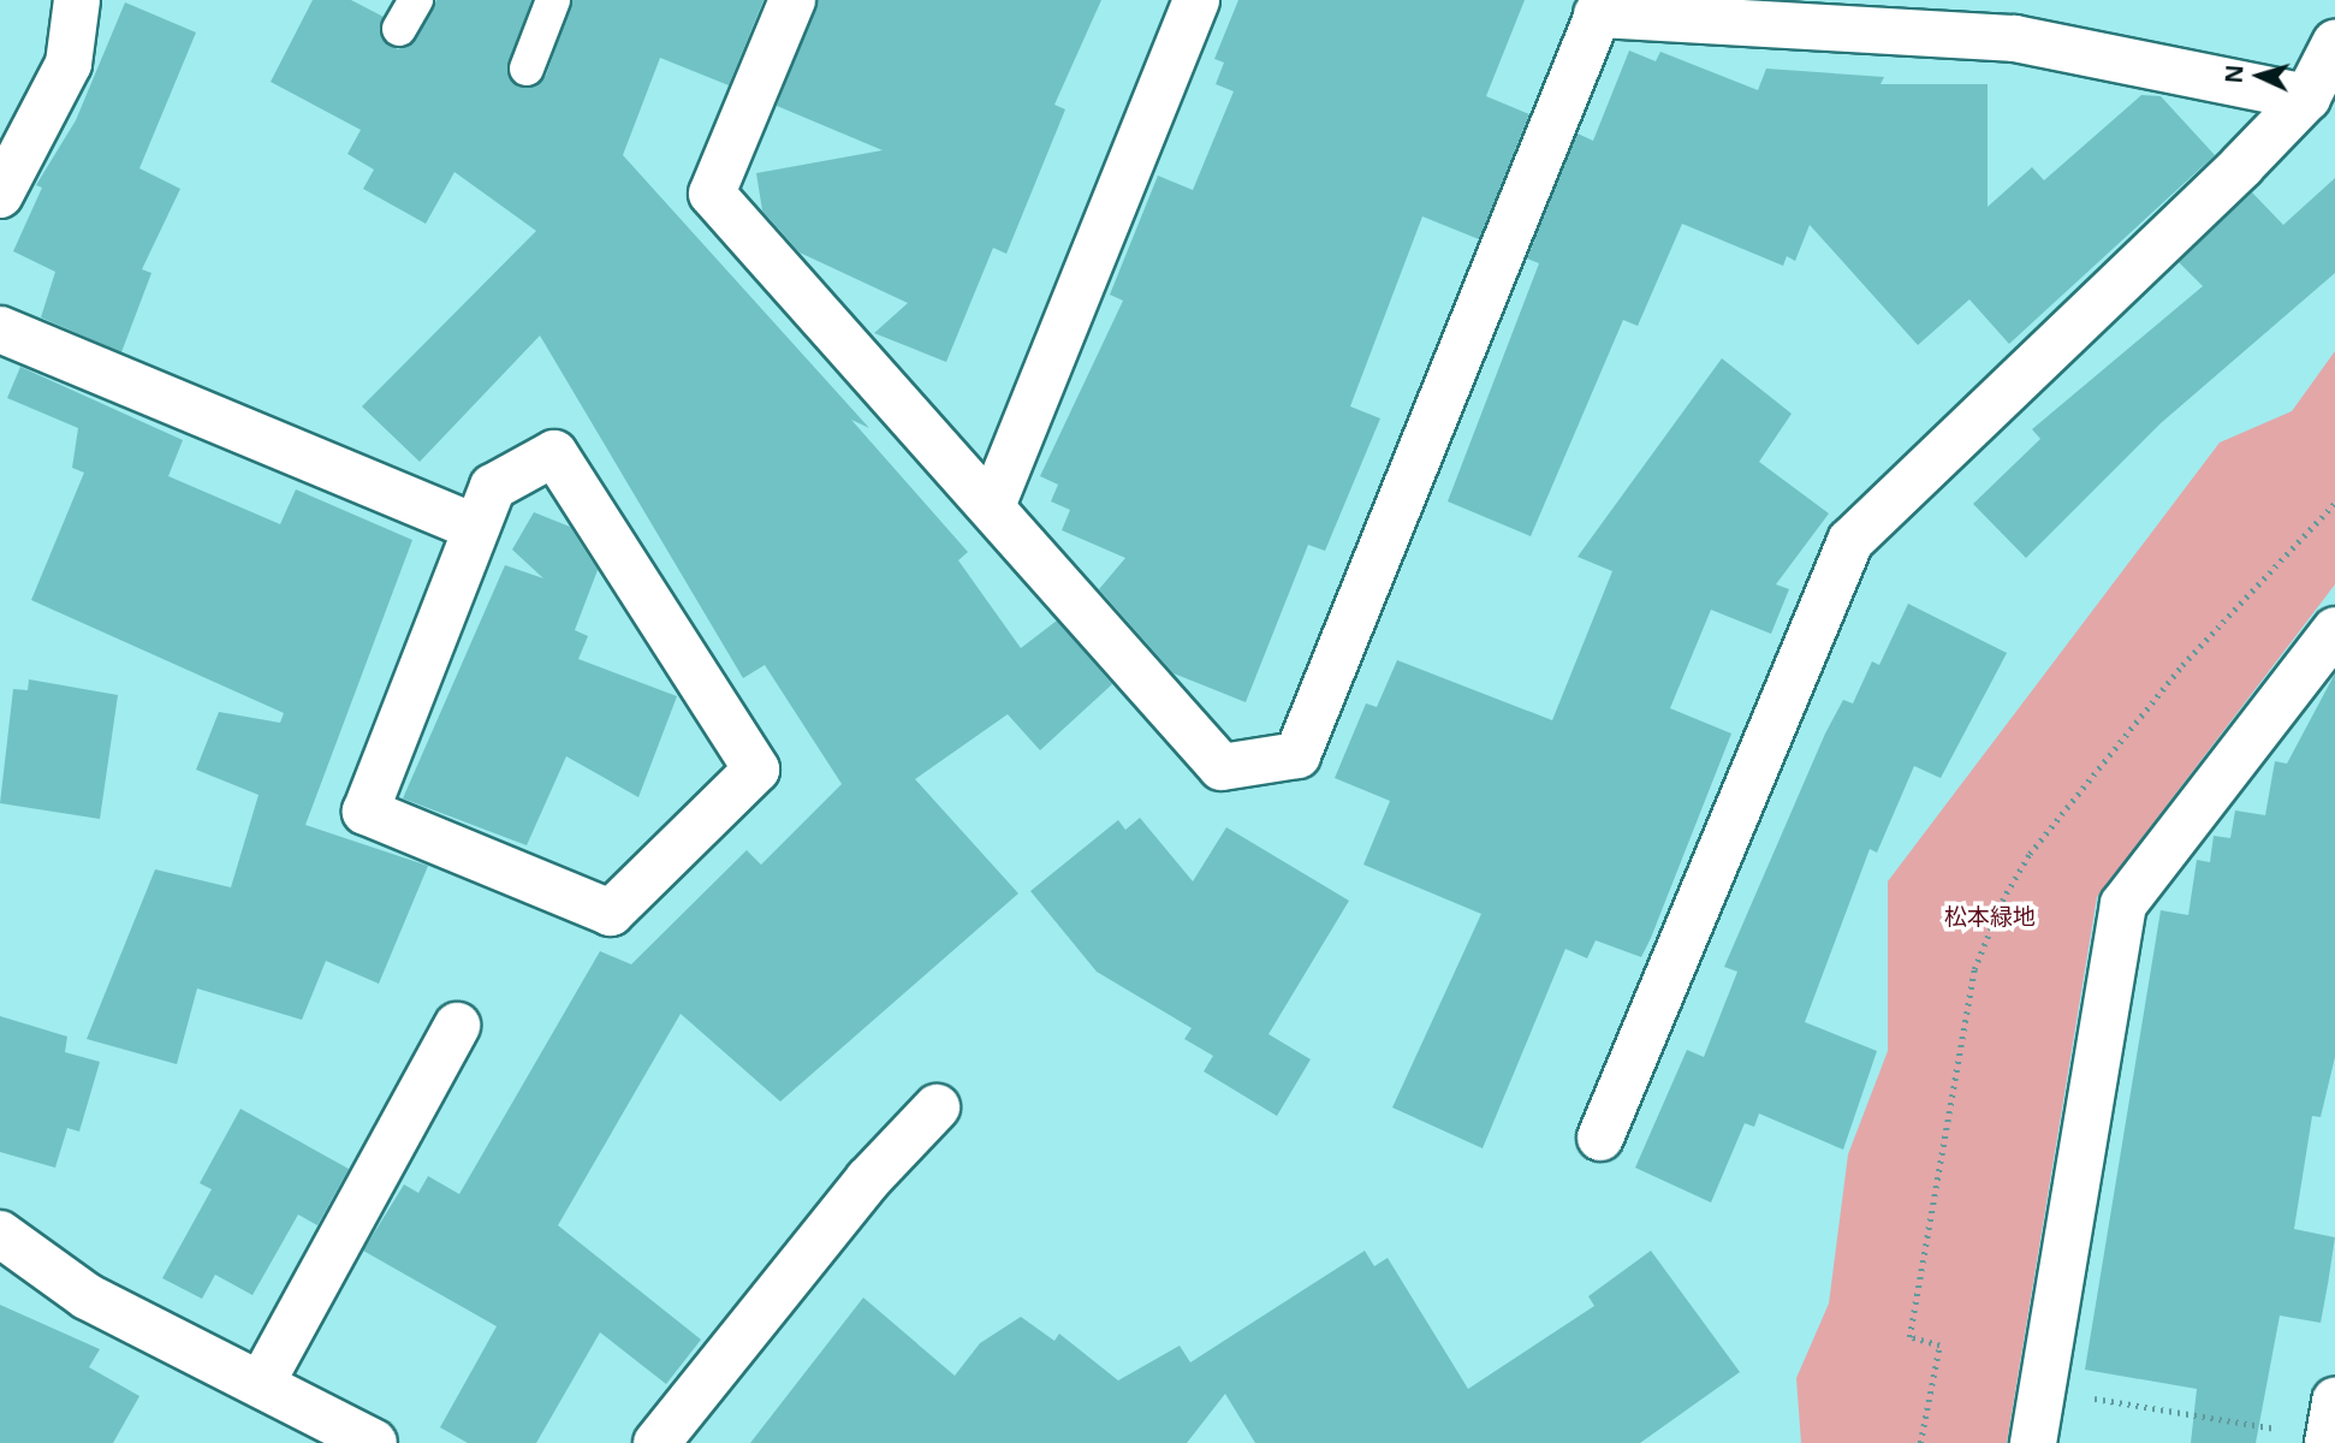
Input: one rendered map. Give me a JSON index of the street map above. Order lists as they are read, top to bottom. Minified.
{"parks":["松本緑地"],"north":"left"}
